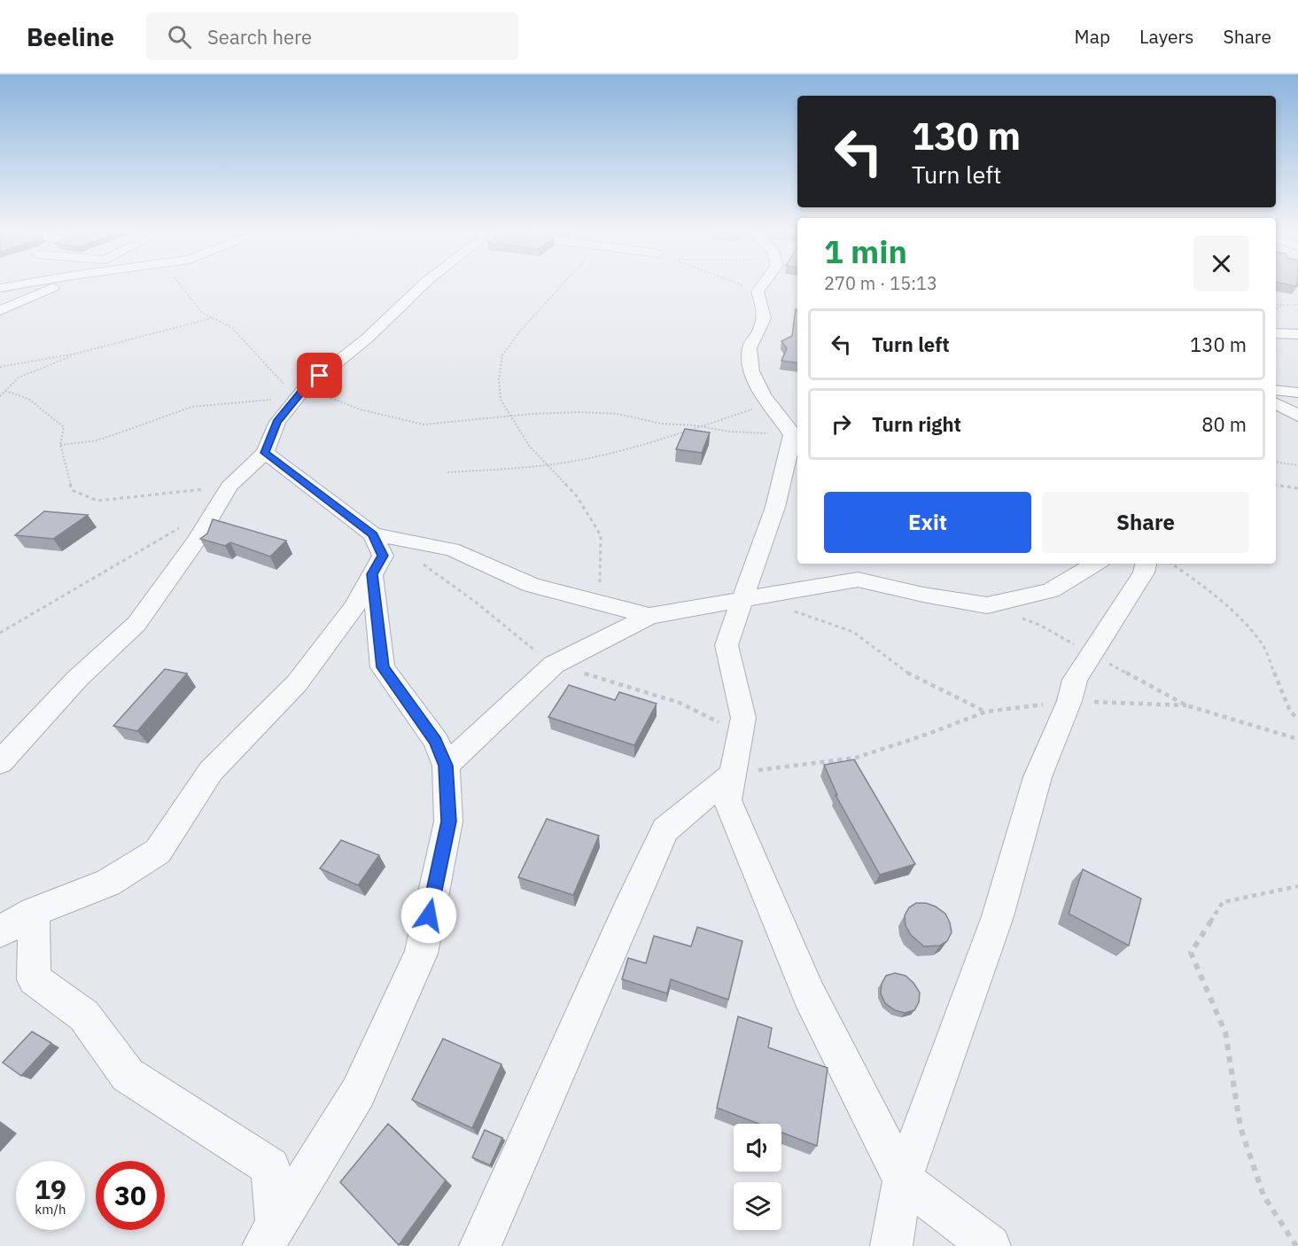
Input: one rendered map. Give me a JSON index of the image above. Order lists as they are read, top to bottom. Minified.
{"page":{"header":"Beeline","search":"Search here","nav":["Map","Layers","Share"],"turn":["130 m","Turn left"],"heading":["1 min","270 m · 15:13"],"list":[{"name":"Turn left","value":"130 m"},{"name":"Turn right","value":"80 m"}],"buttons":["Exit","Share"],"speed":"19 km/h","limit":"30"}}
